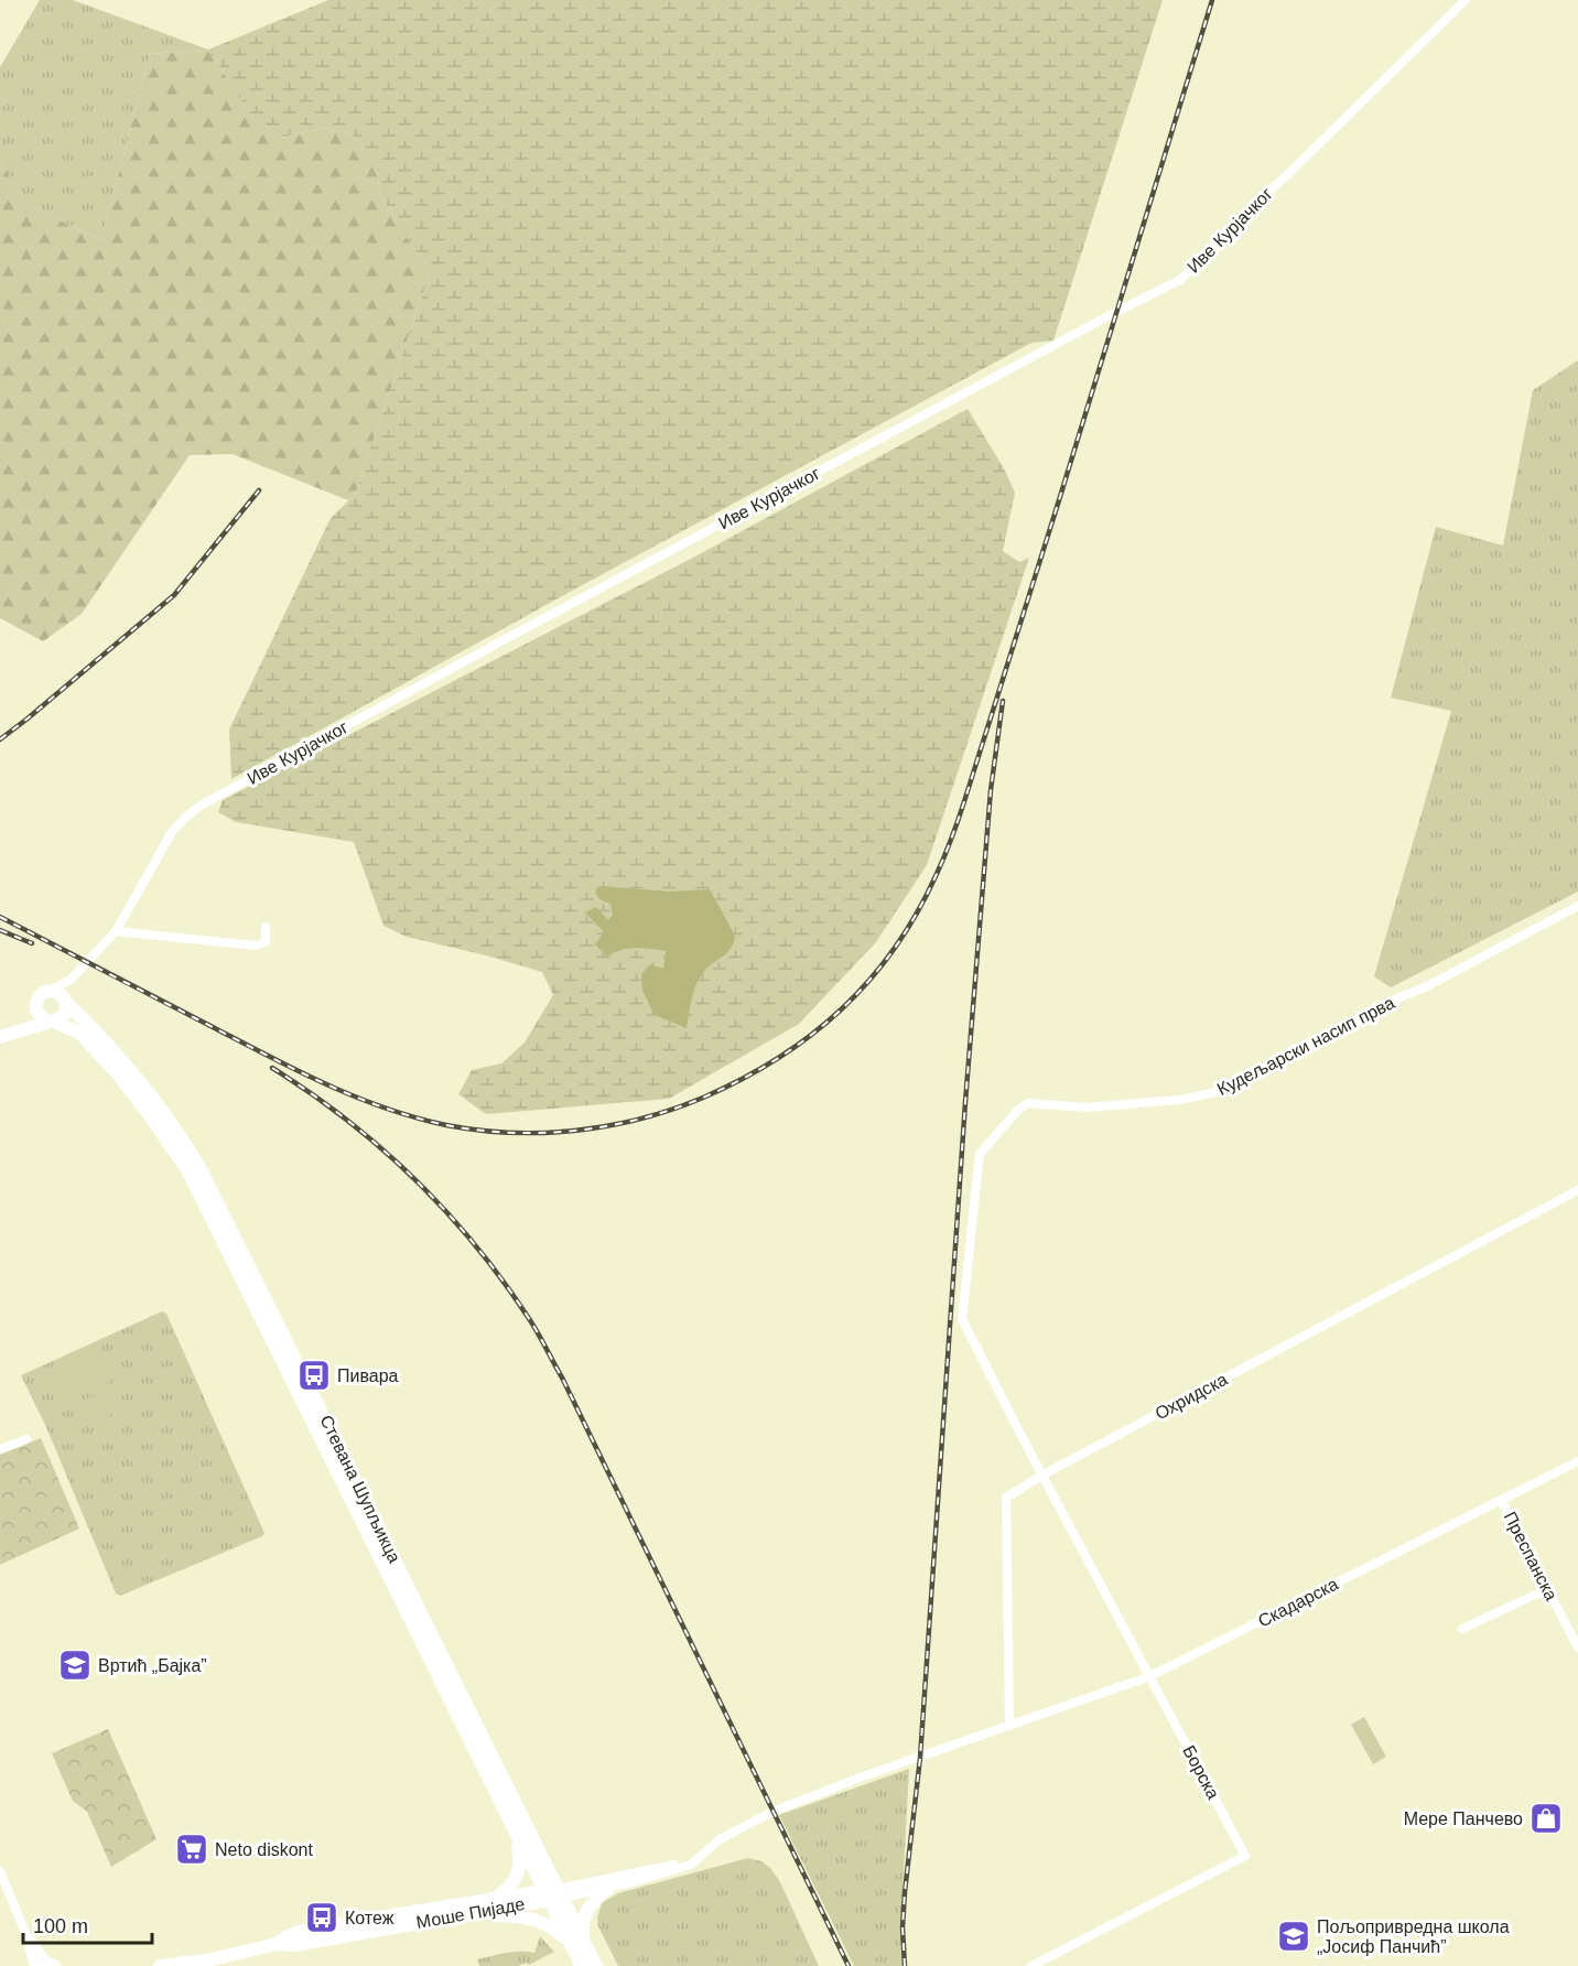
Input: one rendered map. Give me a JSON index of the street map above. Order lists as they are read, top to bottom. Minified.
{"streets":{"main road":["Стевана Шупљикца","Моше Пијаде"],"street":["Иве Курјачког","Кудељарски насип прва","Охридска","Преспанска","Скадарска","Борска"]},"crossings":[["Кудељарски насип прва","Охридска"],["Кудељарски насип прва","Борска"],["Охридска","Скадарска"],["Охридска","Борска"],["Стевана Шупљикца","Моше Пијаде"],["Преспанска","Скадарска"],["Скадарска","Борска"]],"places":{"bus stop":["Пивара","Котеж"],"school or university":["Вртић „Бајка”","Пољопривредна школа „Јосиф Панчић”"],"shop":["Мере Панчево"],"supermarket":["Neto diskont"]},"scale_bar":"100 m"}
